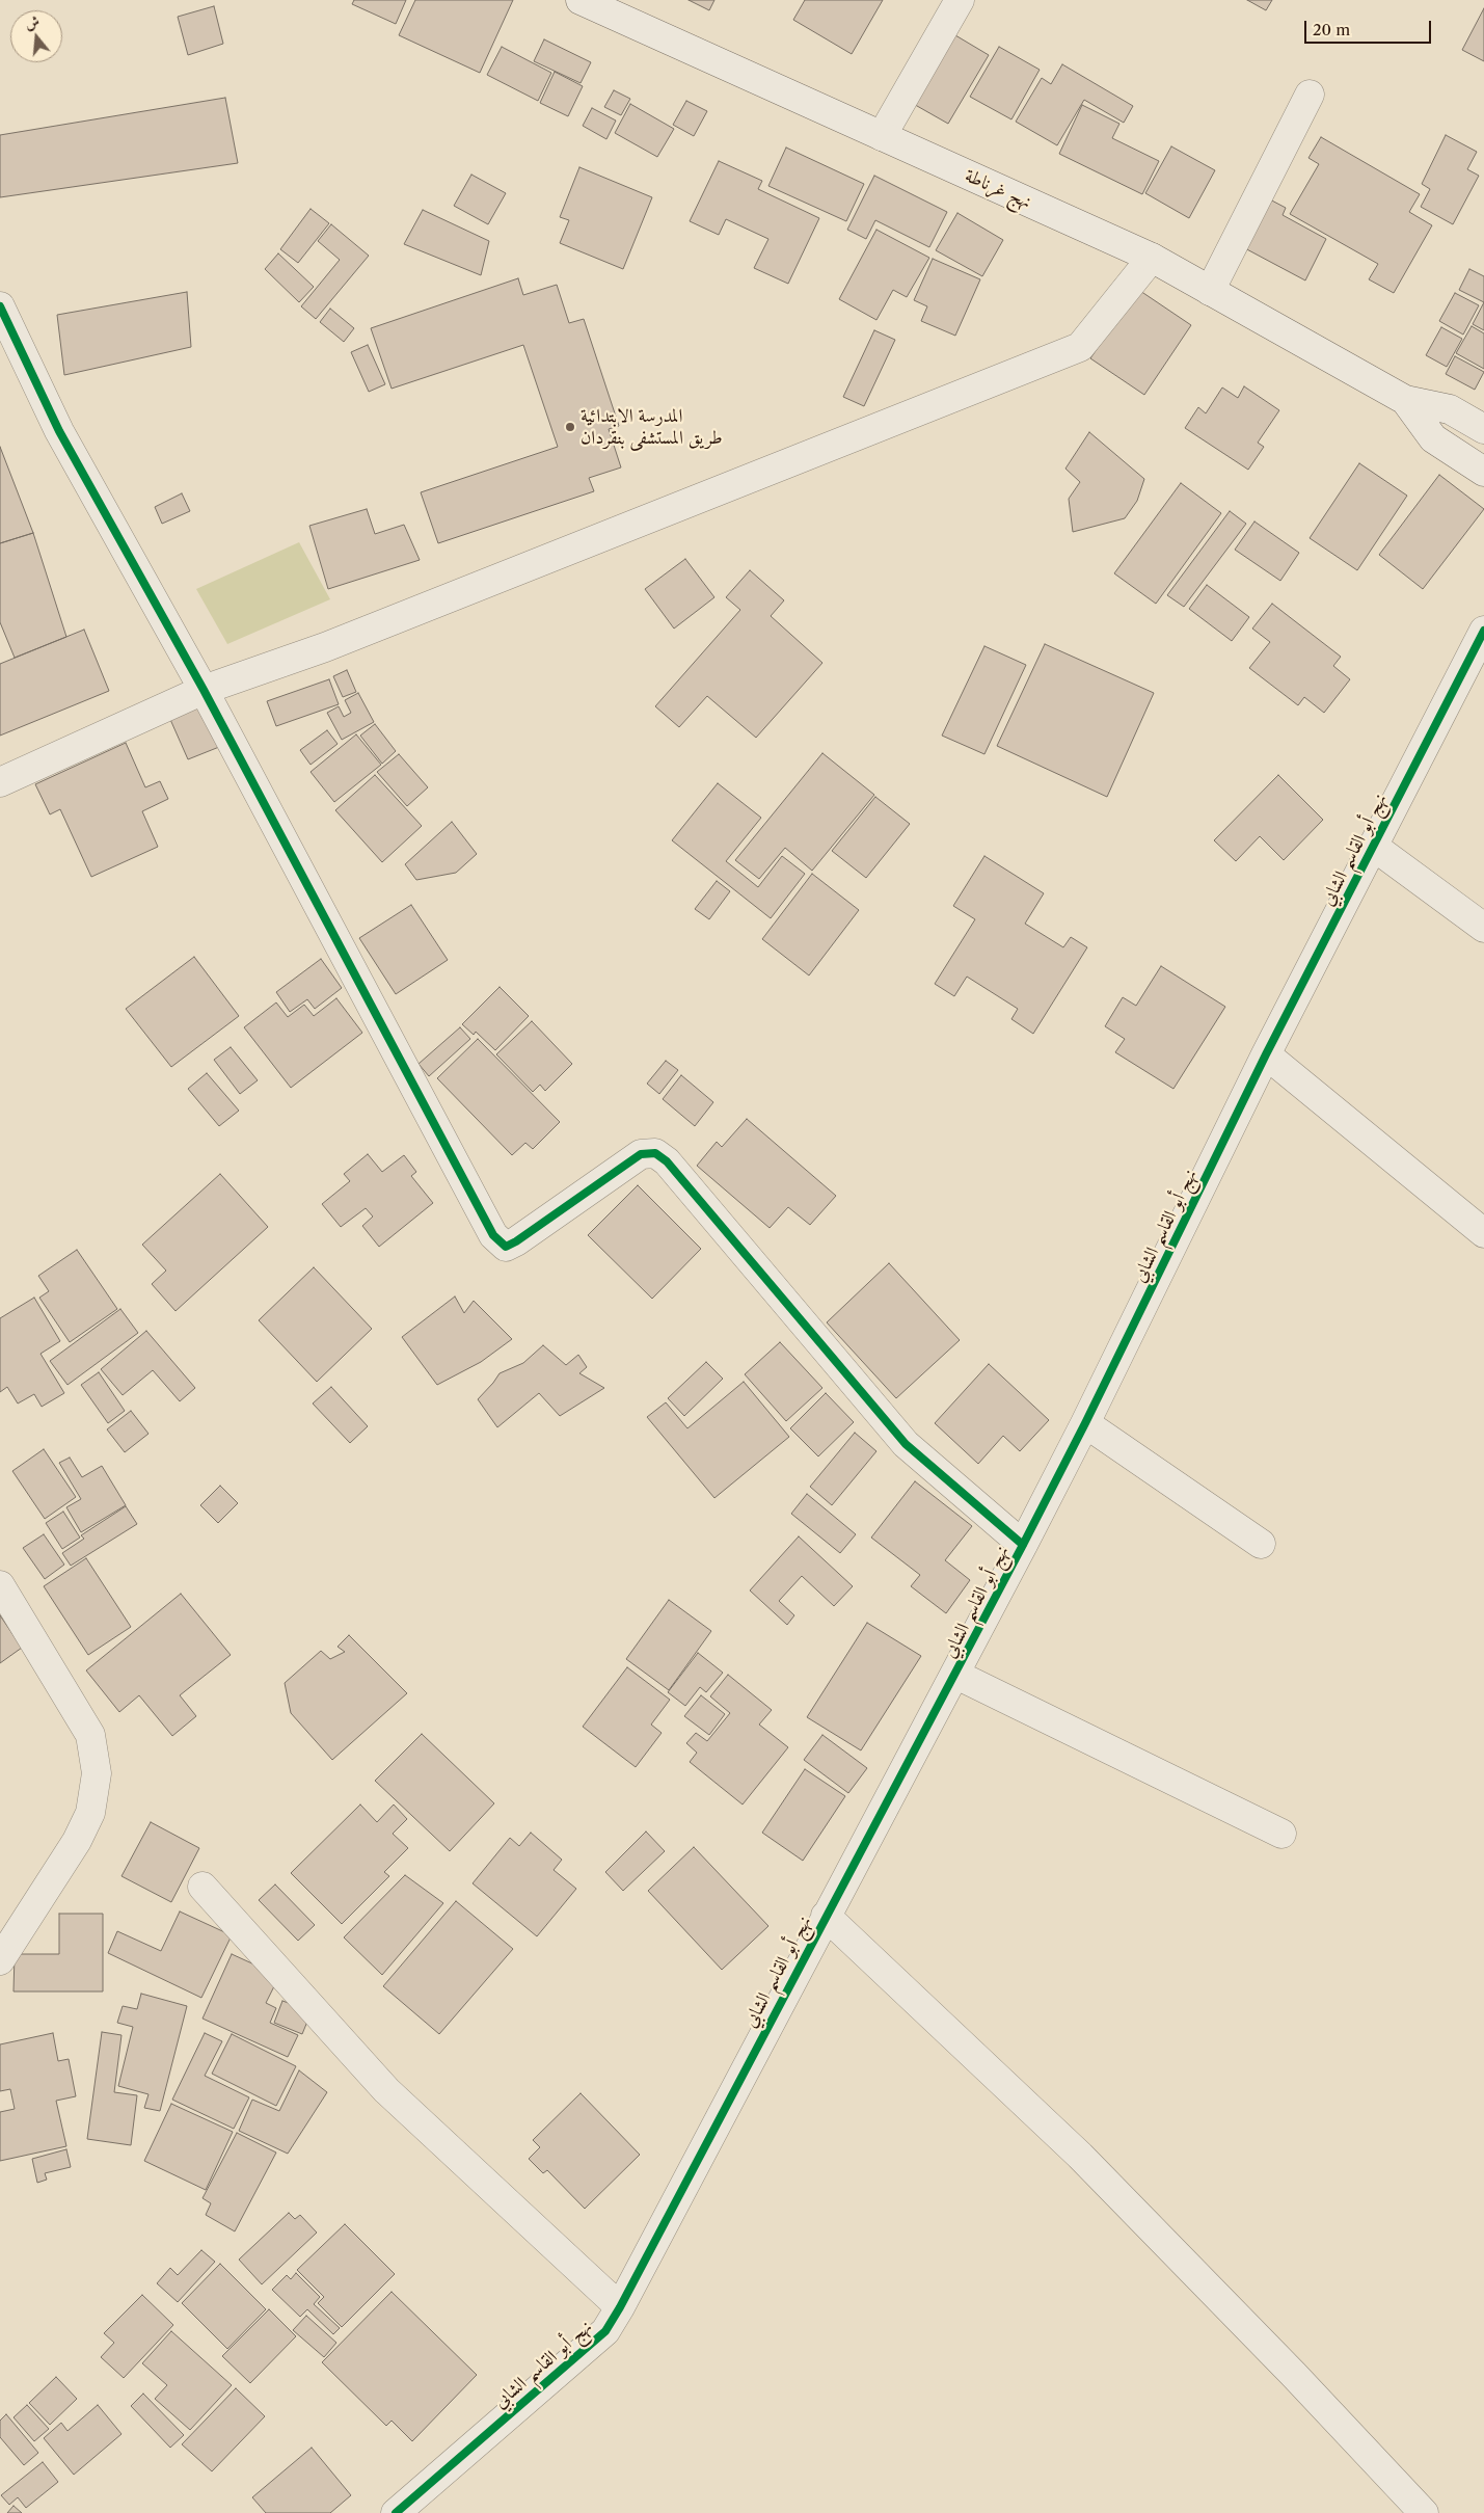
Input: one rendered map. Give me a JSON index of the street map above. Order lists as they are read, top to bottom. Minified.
{"streets":{"street":["نهج غرناطة","نهج أبو القاسم الشابي"]},"places":["المدرسة الابتدائية طريق المستشفى بنقردان"],"scale_bar":"20 m","north":"top"}
